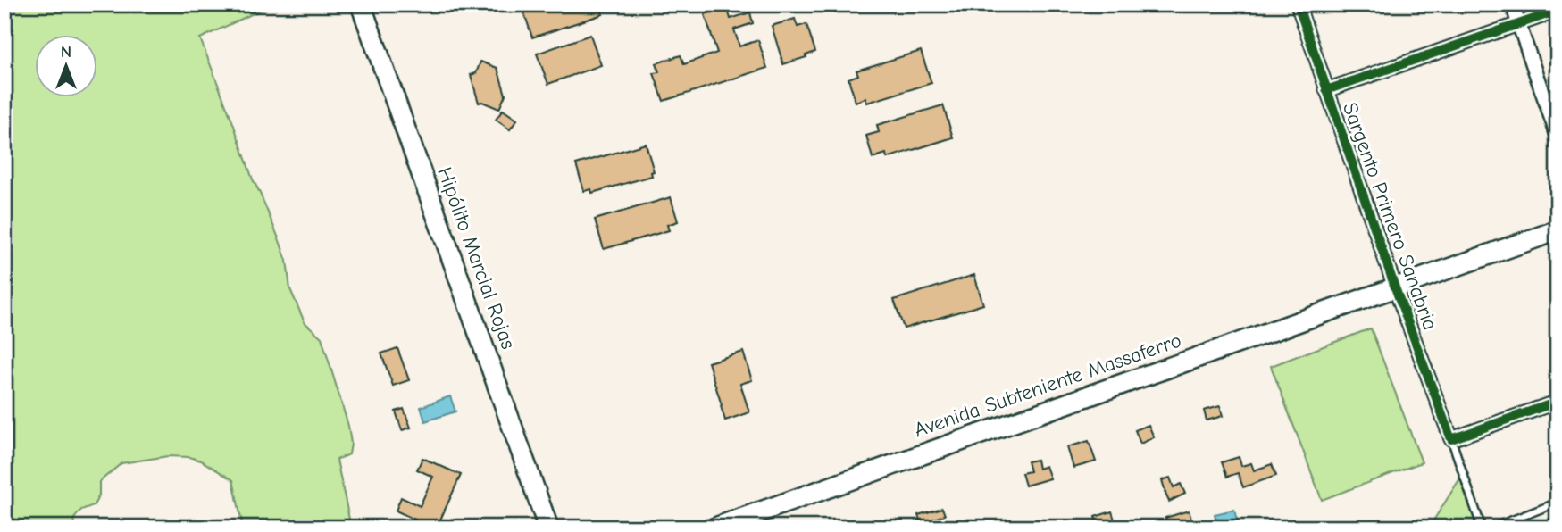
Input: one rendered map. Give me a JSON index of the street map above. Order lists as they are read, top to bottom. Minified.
{"streets":{"main road":["Hipólito Marcial Rojas","Avenida Subteniente Massaferro"],"street":["Sargento Primero Sanabria"]},"crossings":[["Sargento Primero Sanabria","Avenida Subteniente Massaferro"]],"north":"top"}
